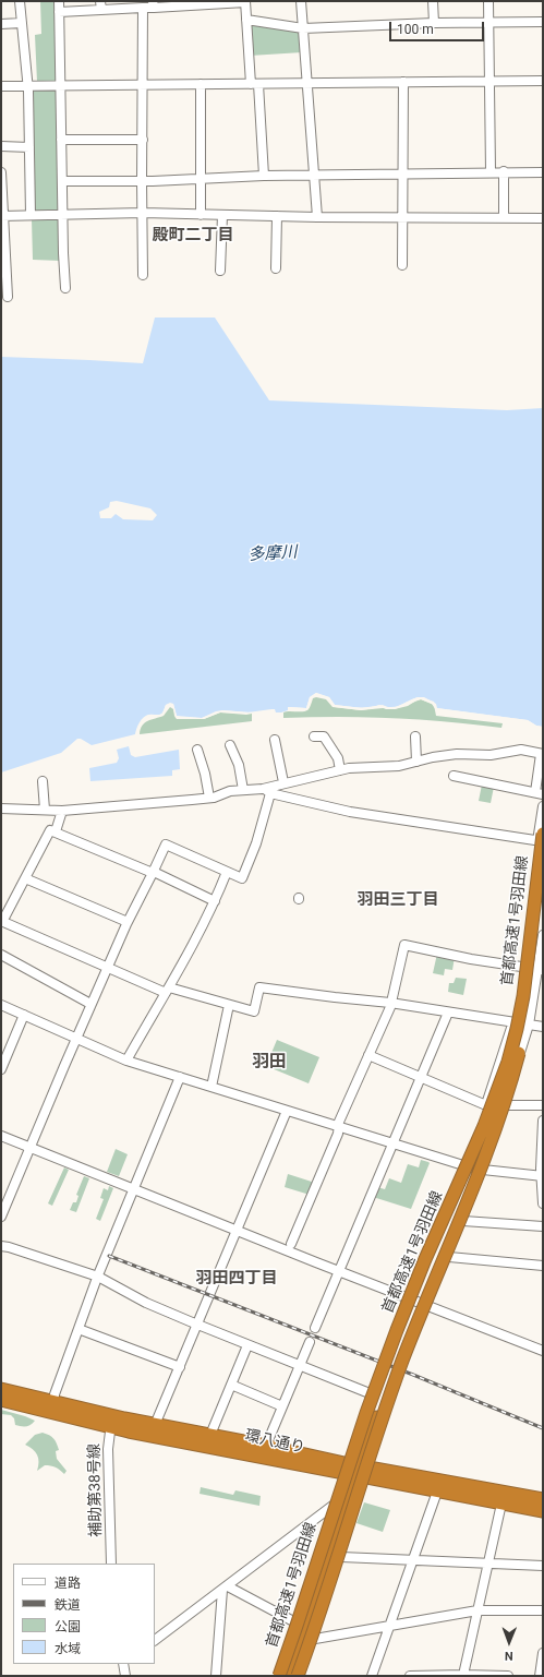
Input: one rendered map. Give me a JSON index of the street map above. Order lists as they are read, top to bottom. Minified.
{"streets":{"highway":["首都高速1号羽田線","環八通り"],"street":["補助第38号線"]},"crossings":[["環八通り","補助第38号線"]],"districts":["殿町二丁目","羽田三丁目","羽田","羽田四丁目"],"water":["多摩川"],"legend":["道路","鉄道","公園","水域"],"scale_bar":"100 m","north":"bottom"}
